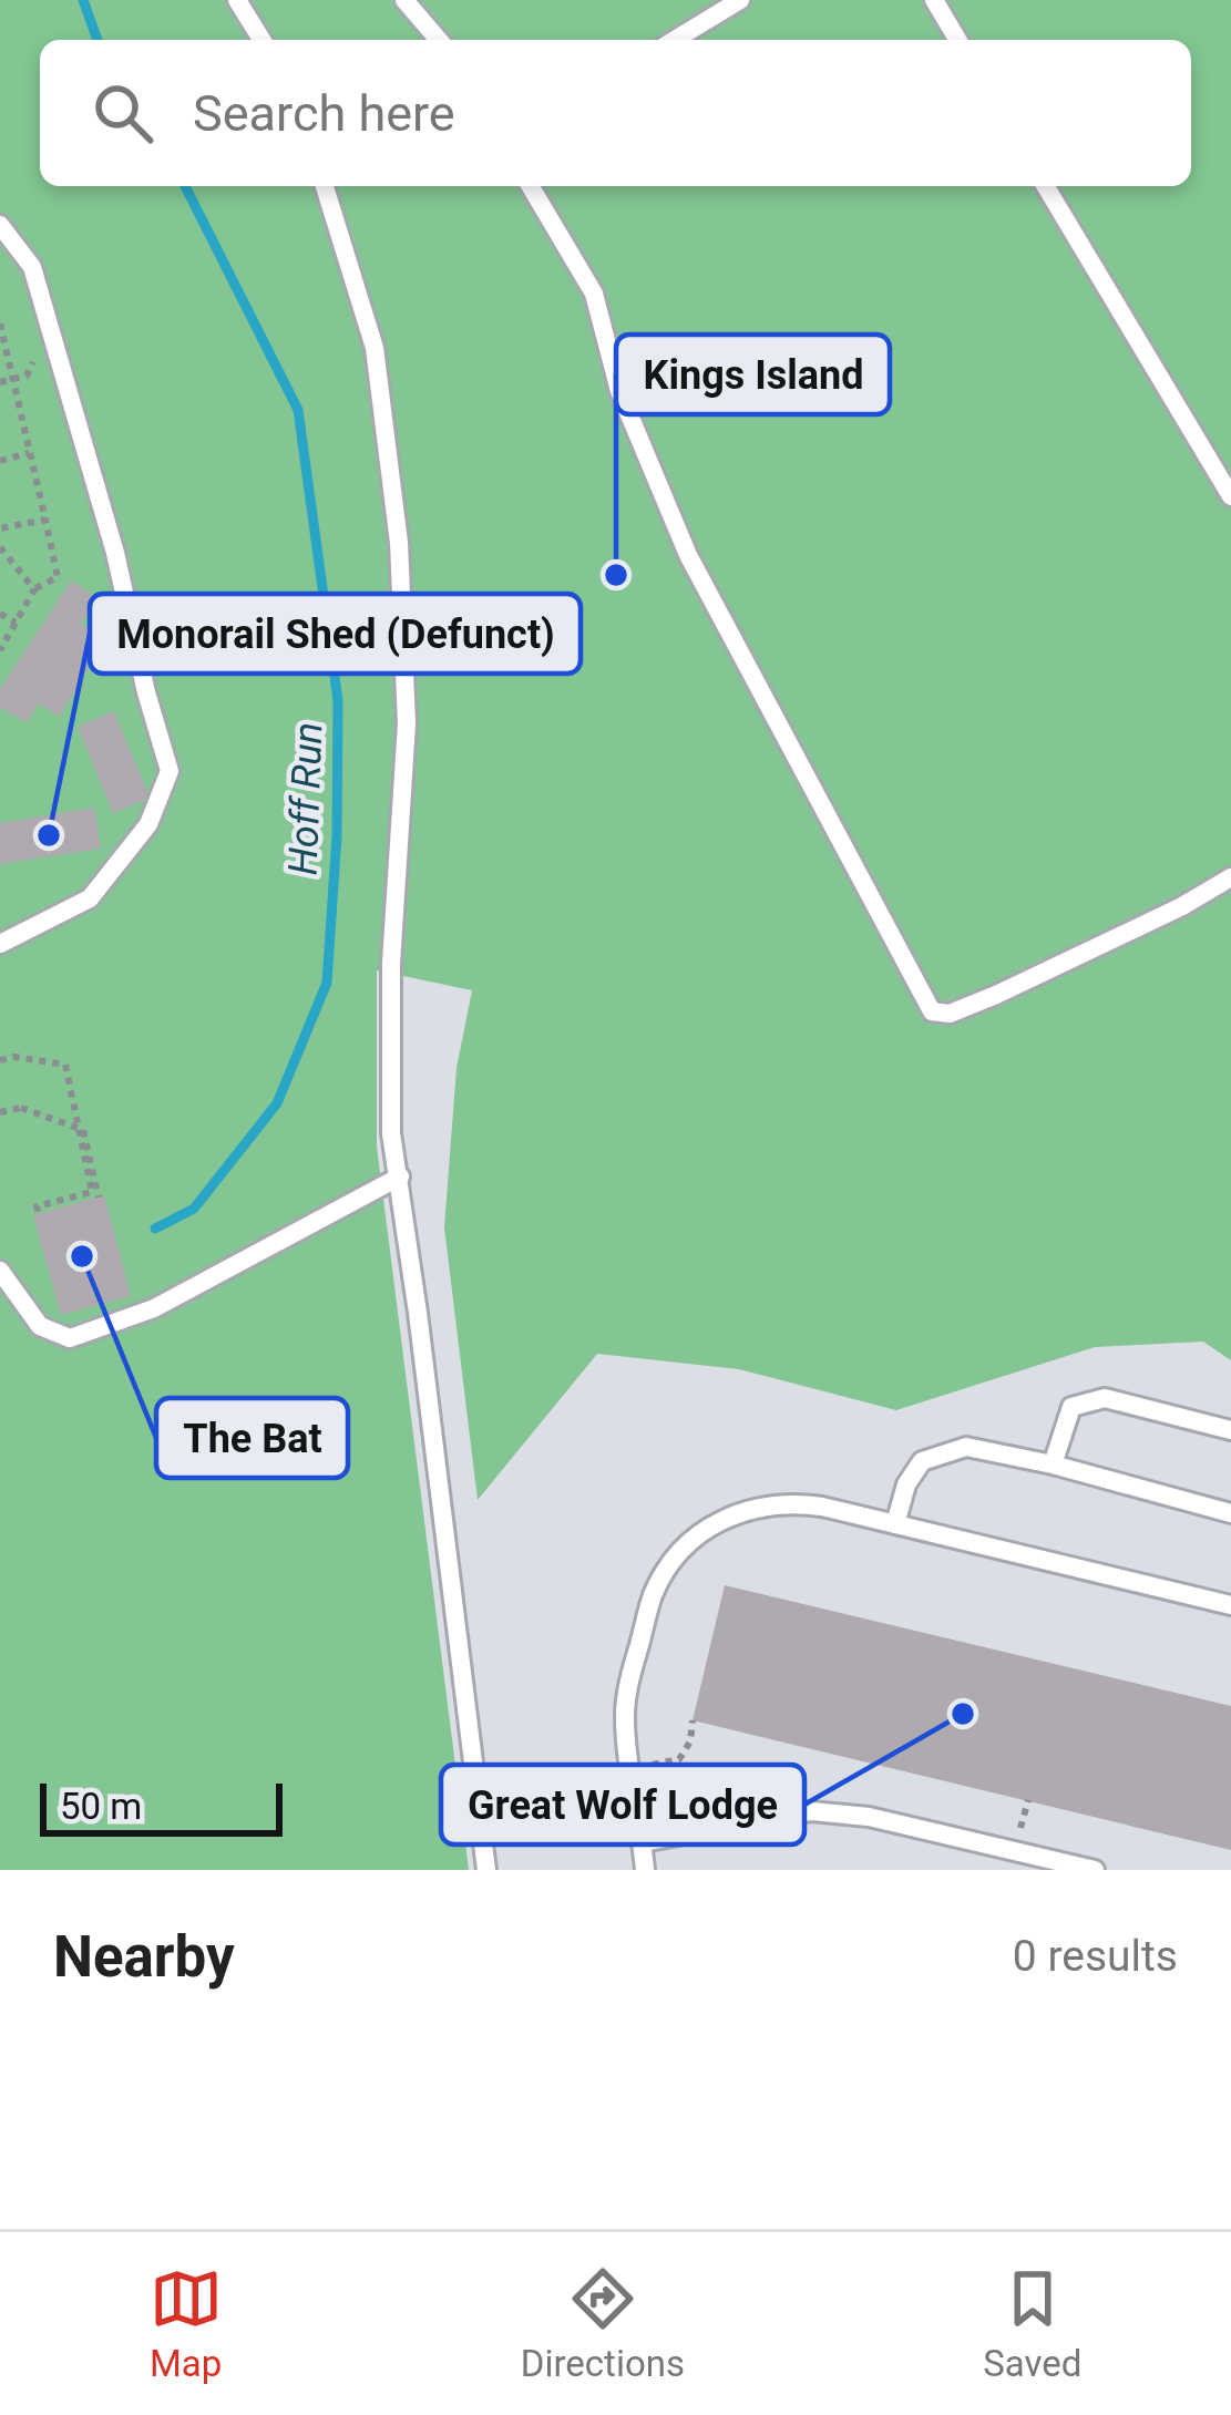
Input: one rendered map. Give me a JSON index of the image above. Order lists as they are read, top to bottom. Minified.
{"water":["Hoff Run"],"places":["Kings Island","Monorail Shed (Defunct)","The Bat","Great Wolf Lodge"],"scale_bar":"50 m","page":{"search":"Search here","scale":"50 m","heading":["Nearby","0 results"],"nav":["Map","Directions","Saved"]}}
